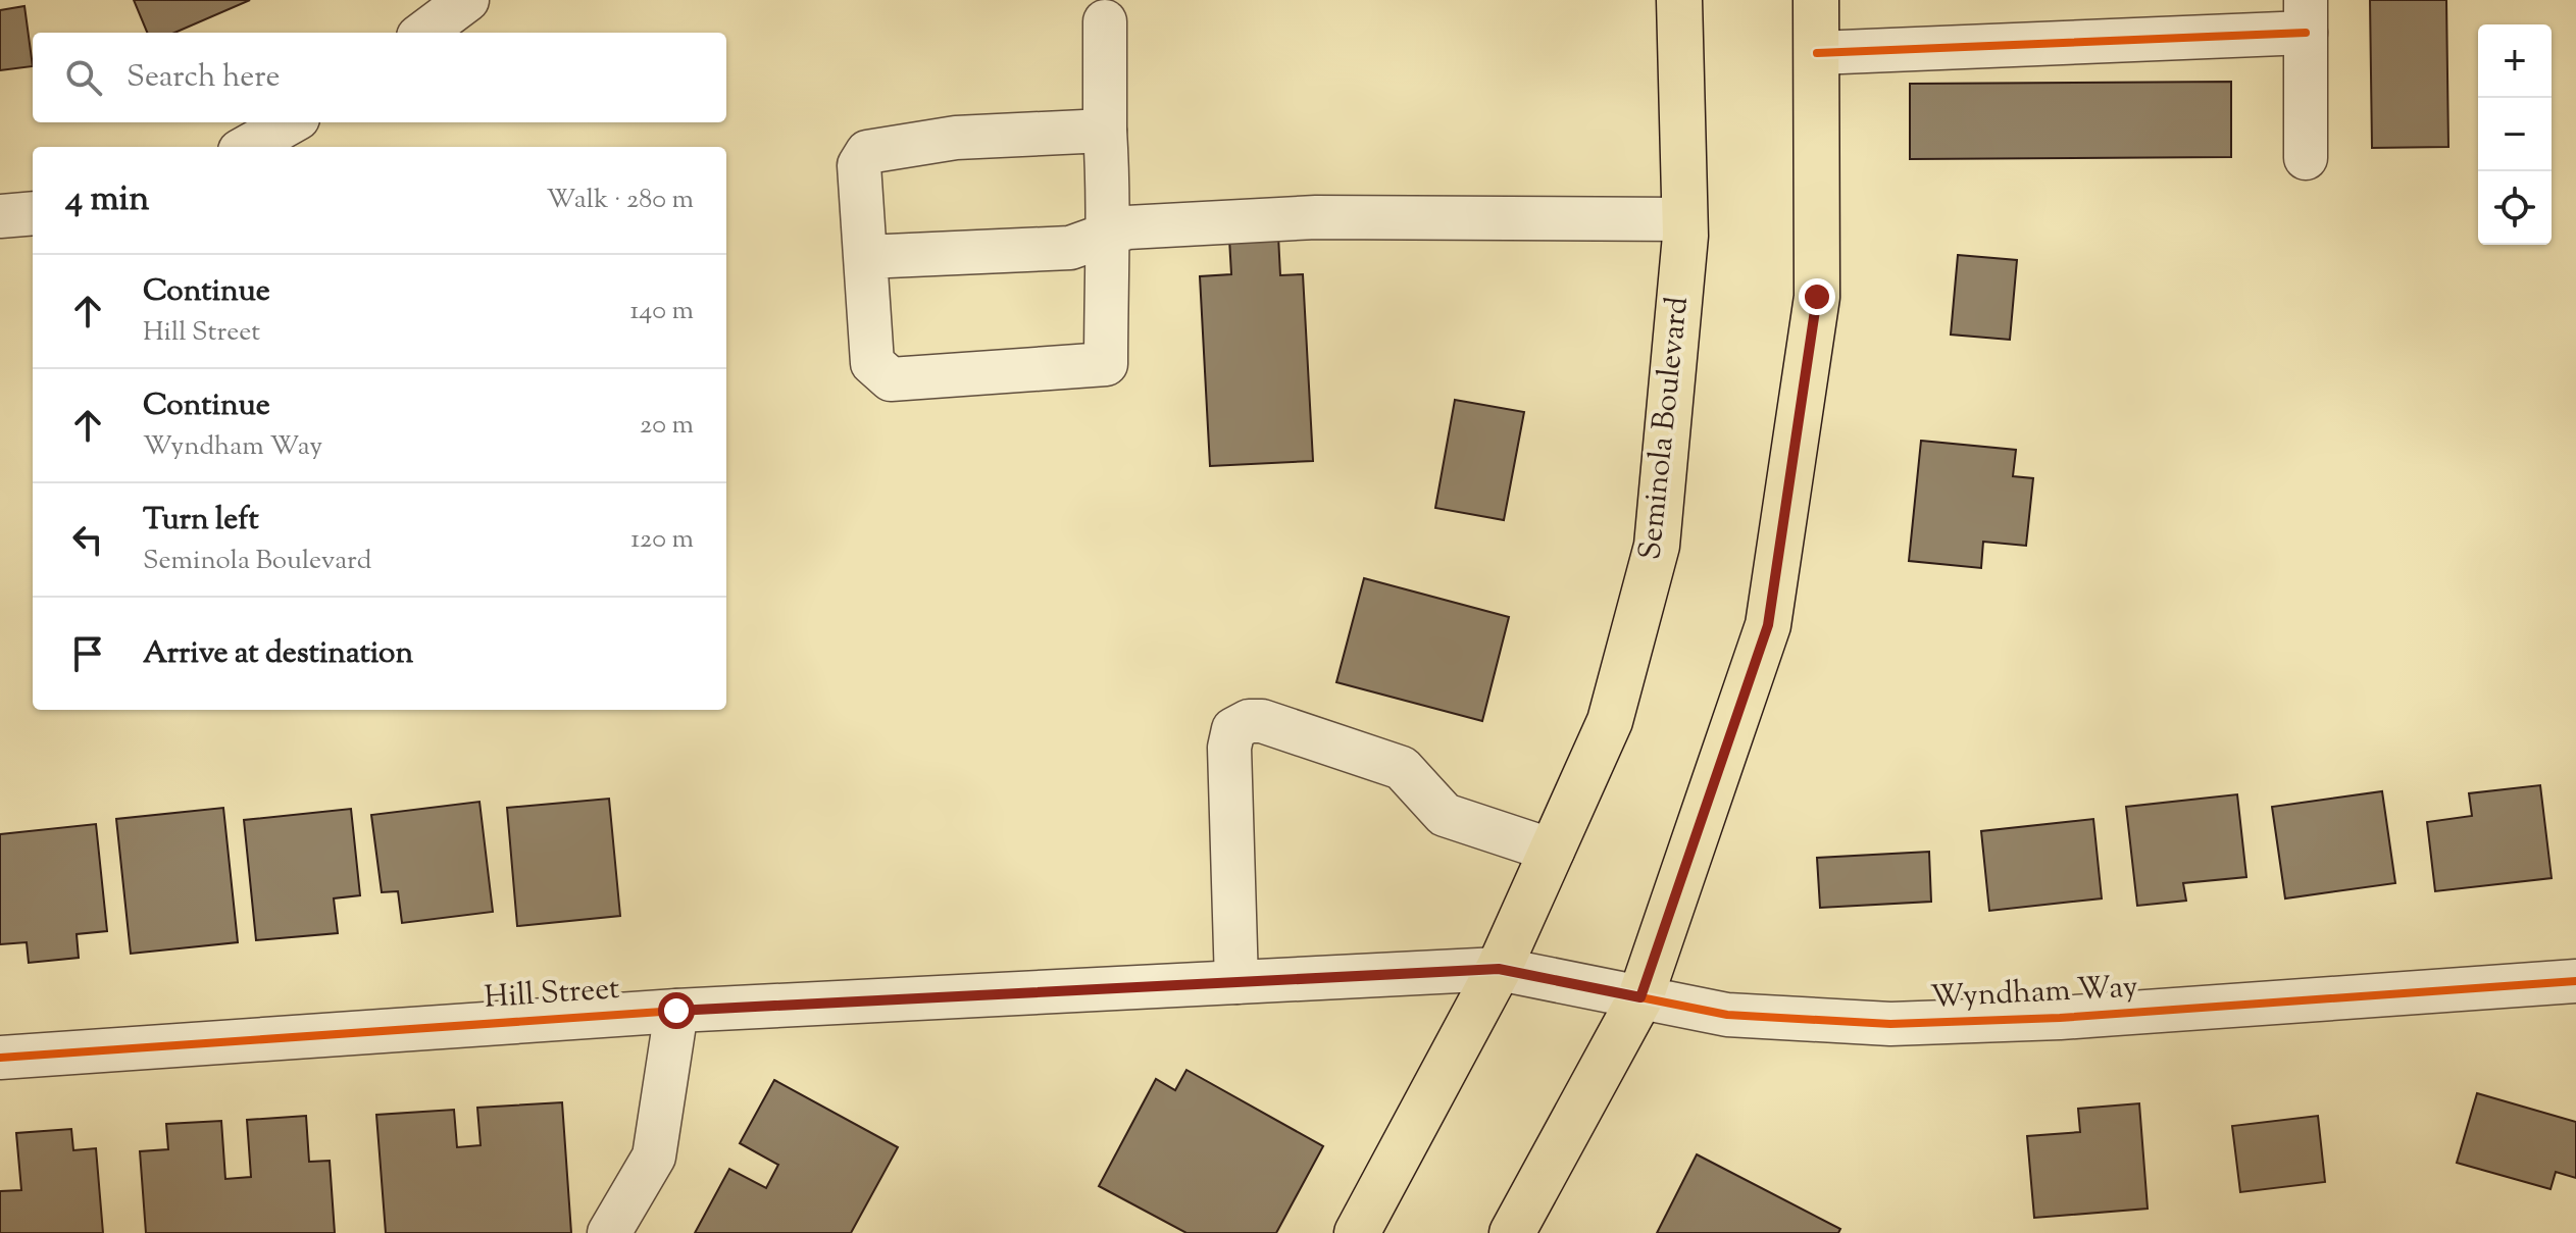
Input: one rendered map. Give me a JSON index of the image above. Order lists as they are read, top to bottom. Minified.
{"streets":{"main road":["Seminola Boulevard"],"street":["Wyndham Way","Hill Street"]},"crossings":[["Seminola Boulevard","Wyndham Way"],["Seminola Boulevard","Hill Street"],["Wyndham Way","Hill Street"]],"page":{"map_buttons":["+","−"],"search":"Search here","heading":["4 min","Walk · 280 m"],"list":[["Continue","Hill Street","140 m"],["Continue","Wyndham Way","20 m"],["Turn left","Seminola Boulevard","120 m"],"Arrive at destination"]}}
